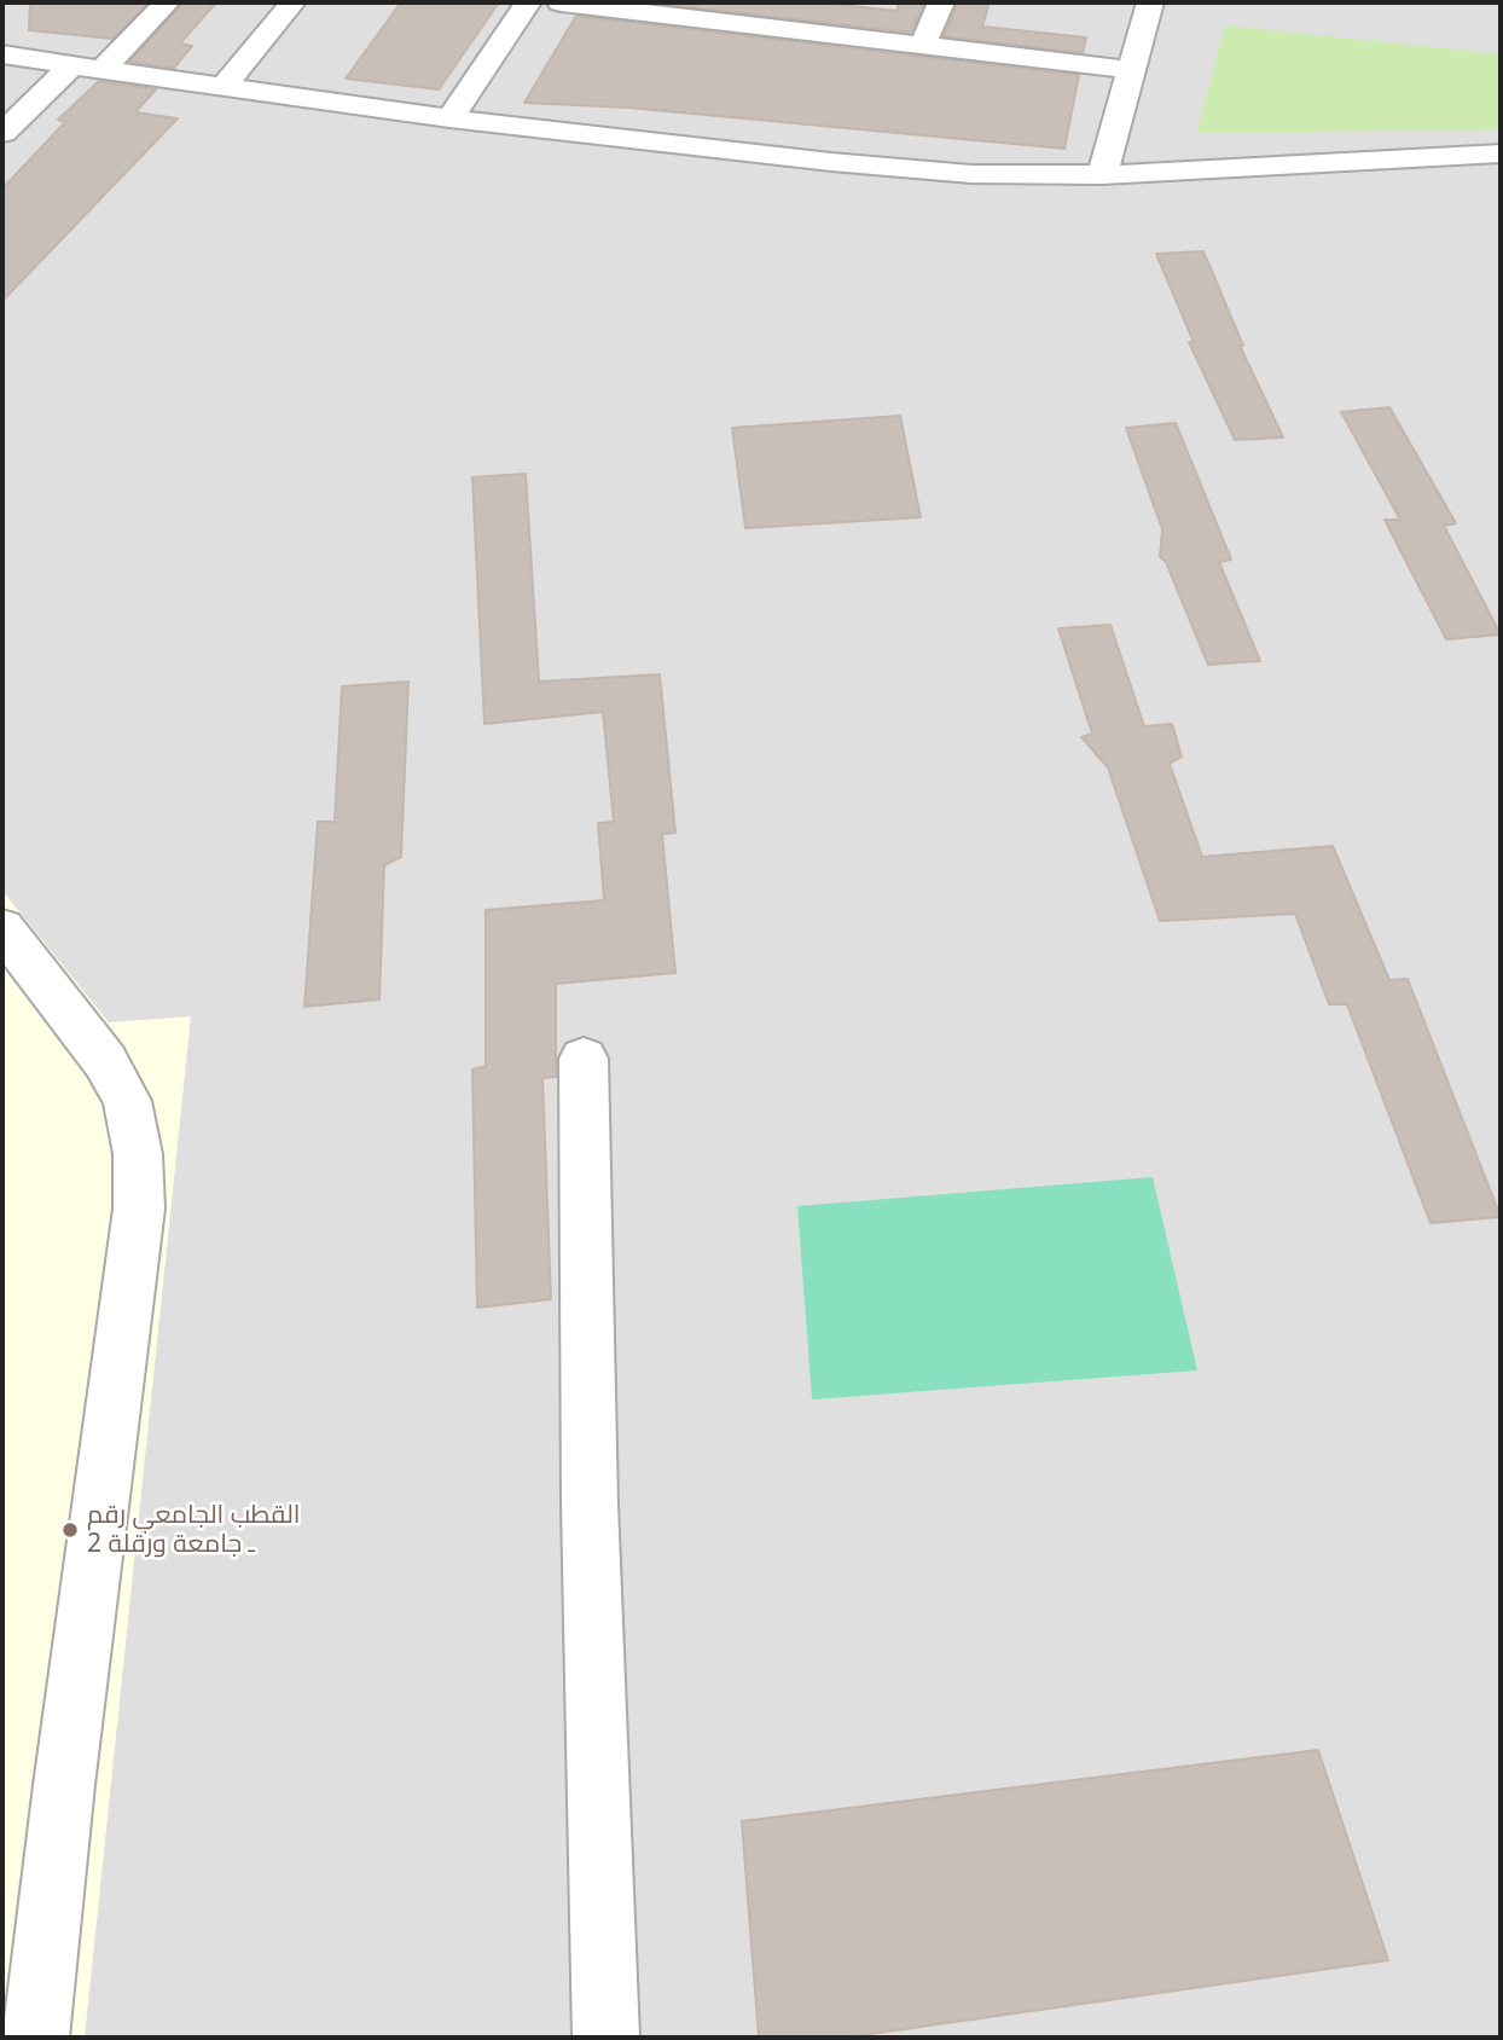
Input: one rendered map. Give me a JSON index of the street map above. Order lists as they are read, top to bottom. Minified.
{"places":["القطب الجامعي رقم 2 ـ جامعة ورقلة"]}
